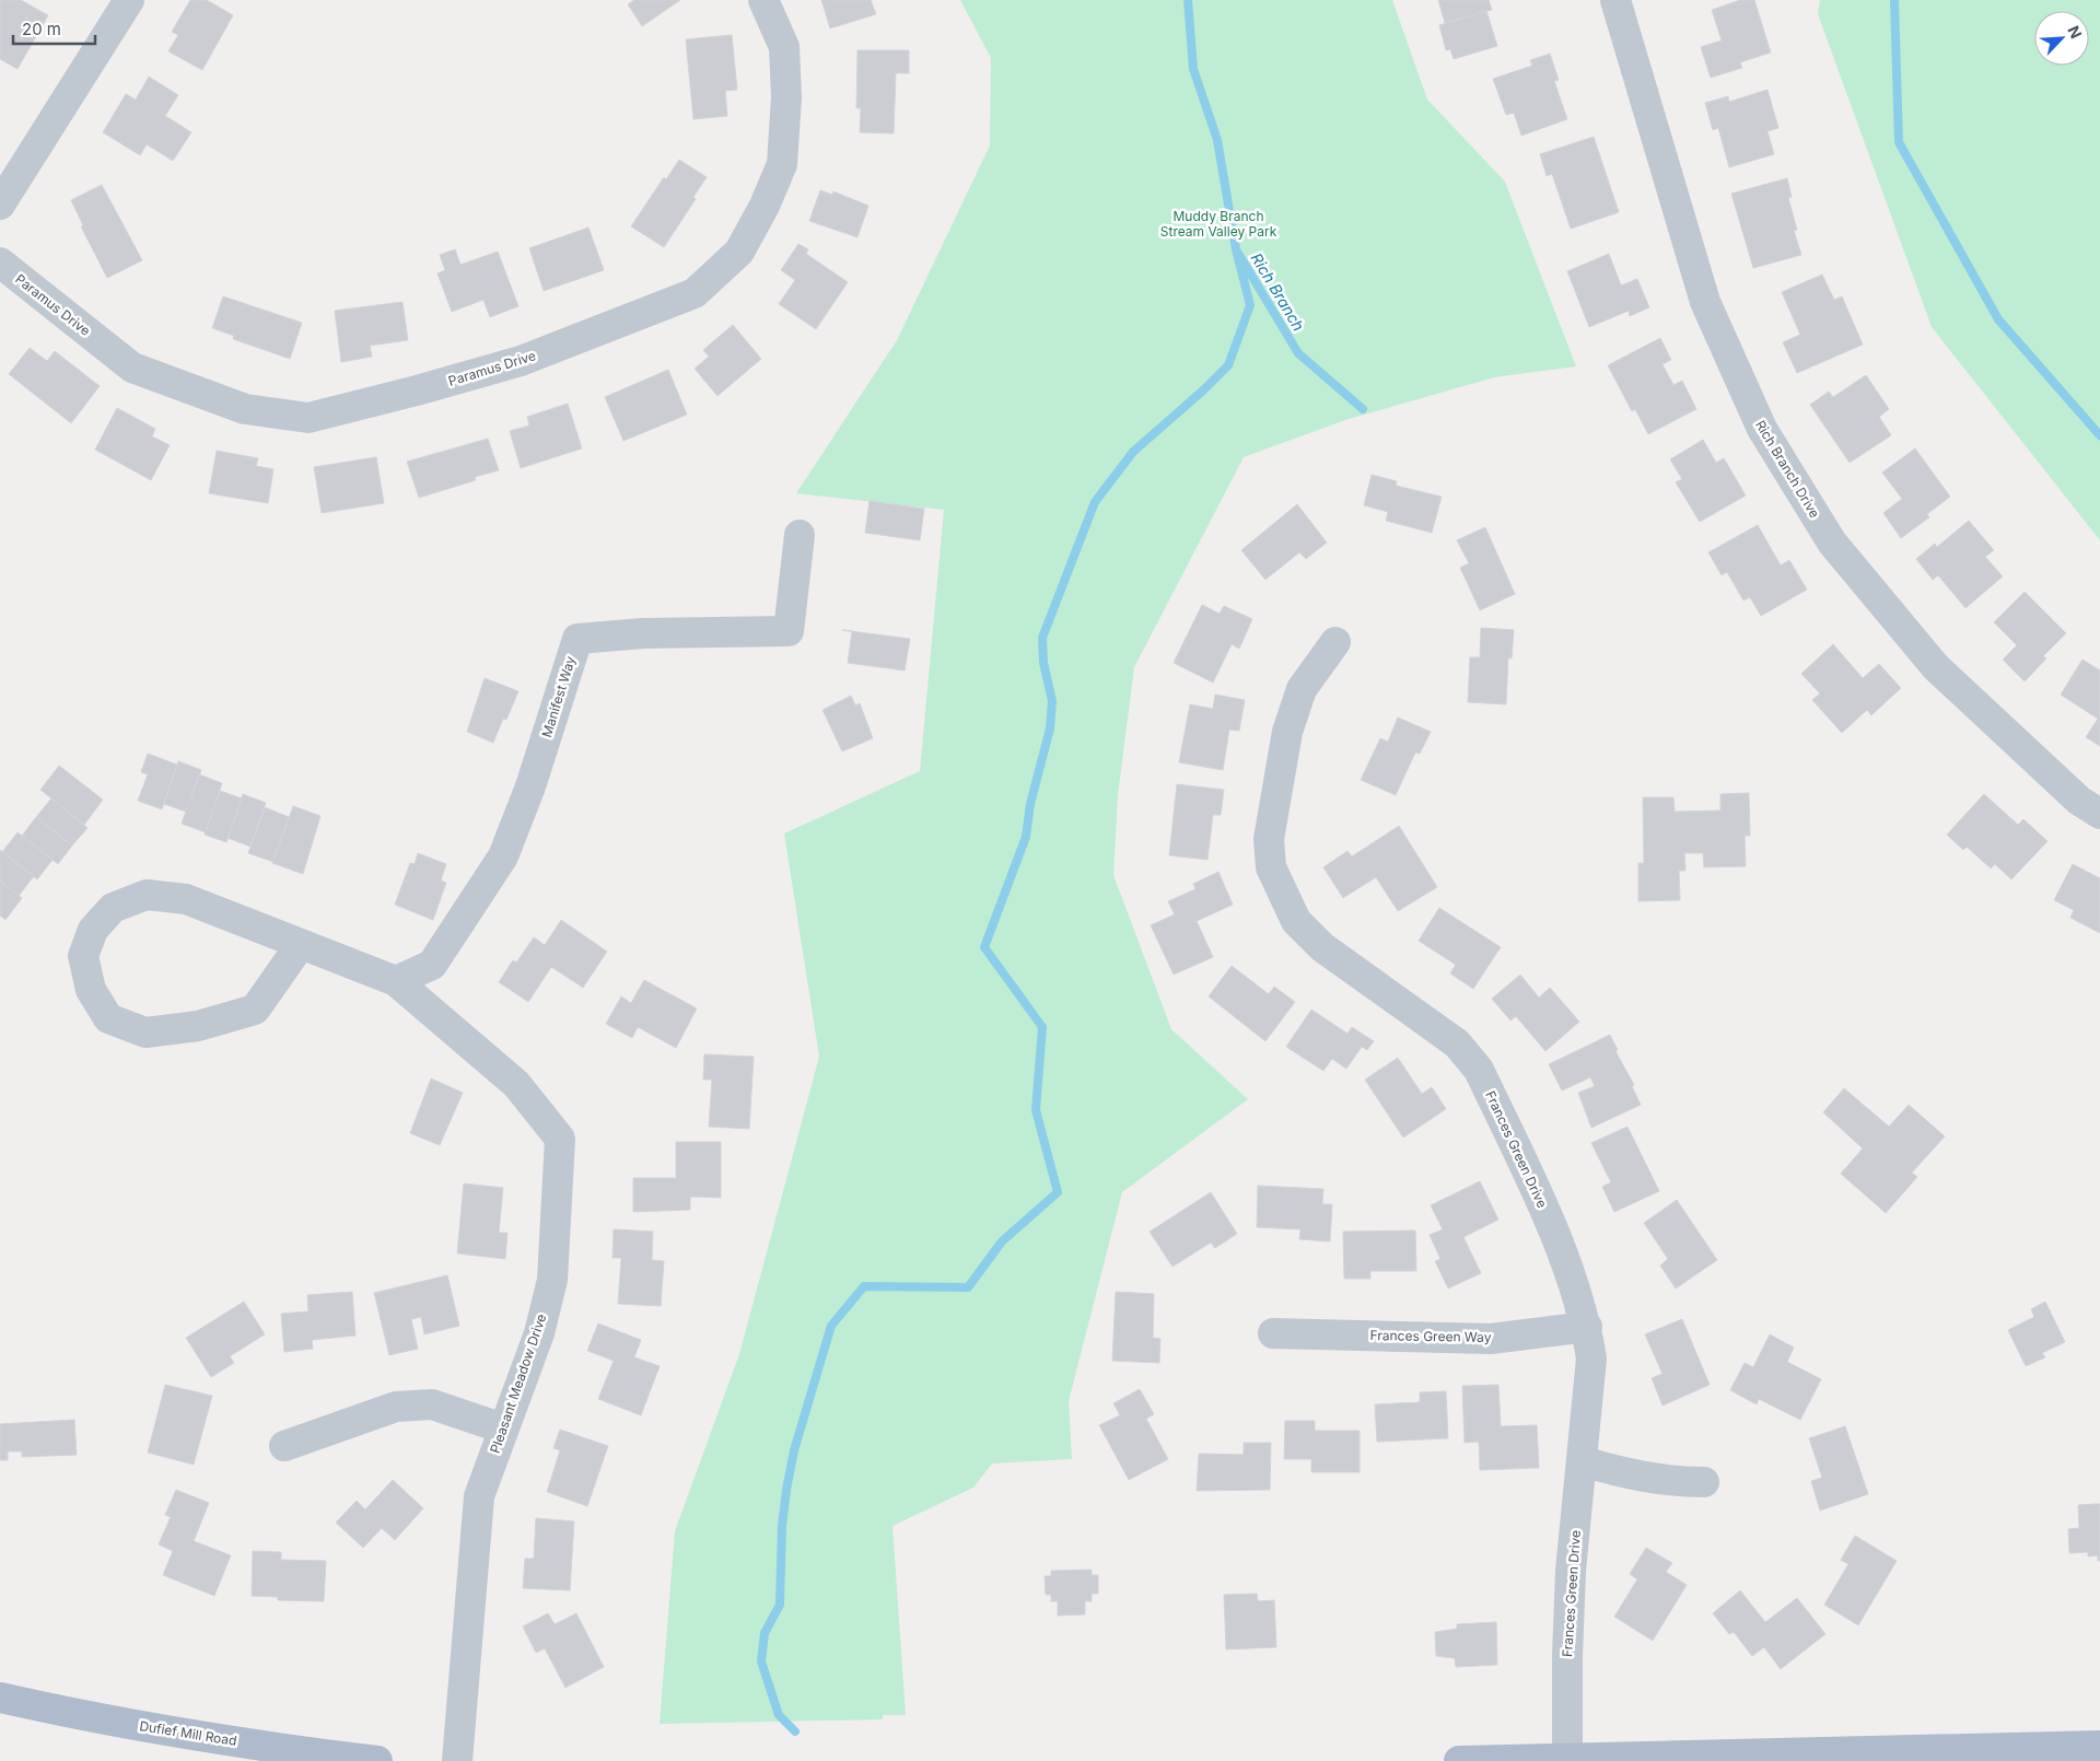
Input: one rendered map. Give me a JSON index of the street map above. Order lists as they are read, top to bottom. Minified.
{"streets":{"main road":["Dufief Mill Road"],"street":["Paramus Drive","Rich Branch Drive","Manifest Way","Frances Green Drive","Frances Green Way","Pleasant Meadow Drive"]},"crossings":[["Manifest Way","Pleasant Meadow Drive"],["Frances Green Drive","Frances Green Way"]],"water":["Rich Branch"],"parks":["Muddy Branch Stream Valley Park"],"scale_bar":"20 m","north":"top right"}
